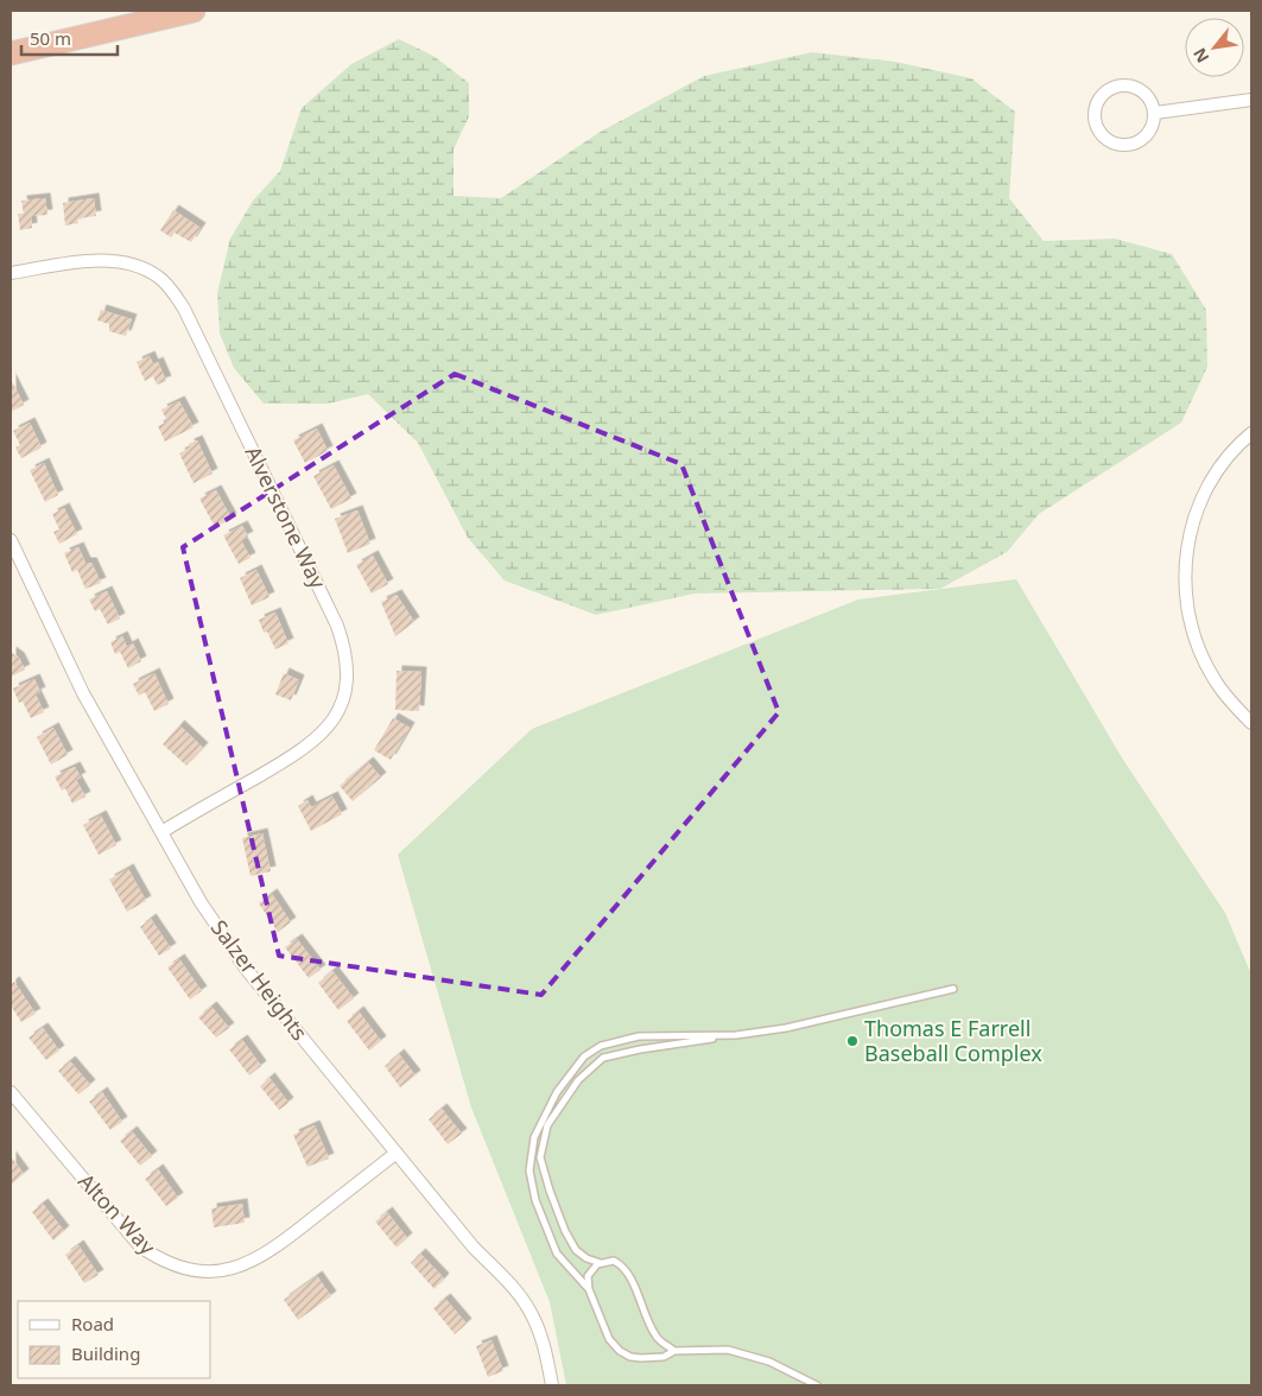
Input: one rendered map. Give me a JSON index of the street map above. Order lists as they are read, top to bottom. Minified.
{"streets":{"street":["Alverstone Way","Salzer Heights","Alton Way"]},"crossings":[["Alverstone Way","Salzer Heights"],["Salzer Heights","Alton Way"]],"places":["Thomas E Farrell Baseball Complex"],"legend":["Road","Building"],"scale_bar":"50 m","north":"bottom left"}
